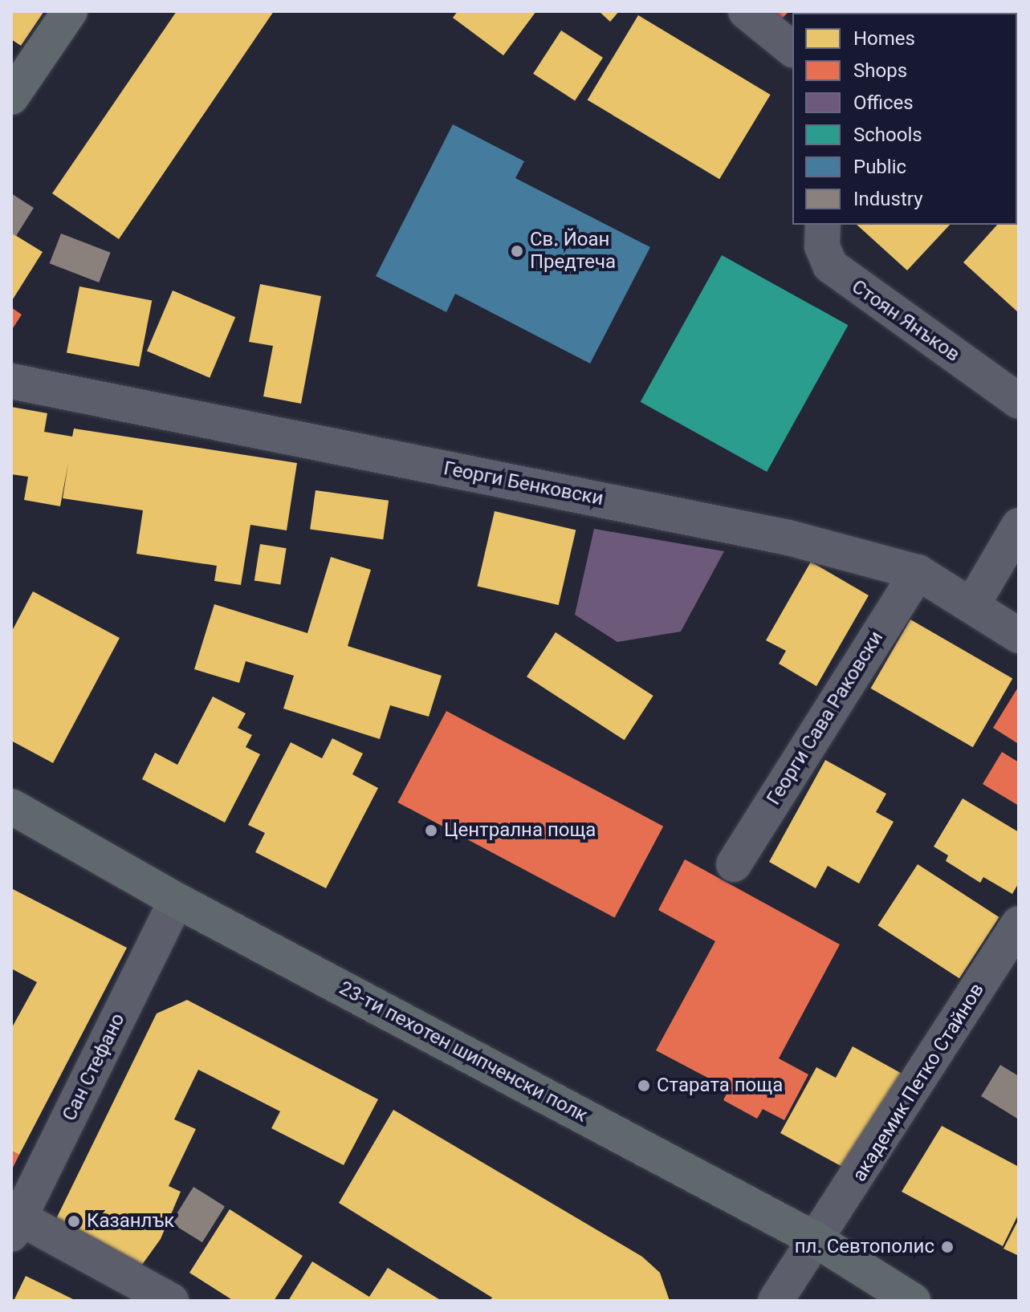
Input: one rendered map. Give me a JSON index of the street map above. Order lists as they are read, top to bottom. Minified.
{"streets":{"main road":["23-ти пехотен шипченски полк"],"street":["Стоян Янъков","Георги Бенковски","Георги Сава Раковски","Сан Стефано","академик Петко Стайнов"]},"crossings":[["Георги Бенковски","Георги Сава Раковски"],["23-ти пехотен шипченски полк","Сан Стефано"],["23-ти пехотен шипченски полк","академик Петко Стайнов"]],"places":["Св. Йоан Предтеча","Централна поща","Старата поща","Казанлък","пл. Севтополис"],"legend":["Homes","Shops","Offices","Schools","Public","Industry"]}
